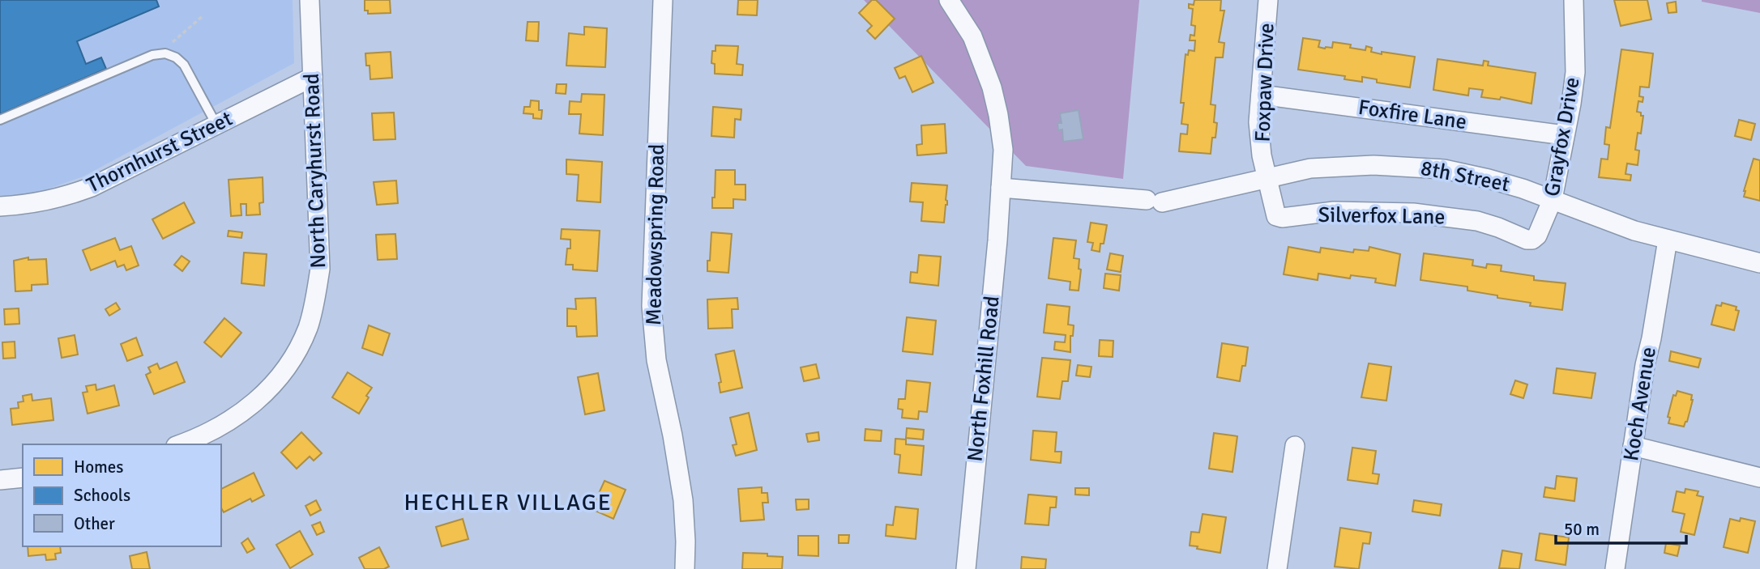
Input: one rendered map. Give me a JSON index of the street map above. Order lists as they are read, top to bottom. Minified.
{"streets":{"street":["Foxpaw Drive","Foxfire Lane","Grayfox Drive","Thornhurst Street","North Caryhurst Road","8th Street","Silverfox Lane","Meadowspring Road","North Foxhill Road","Koch Avenue"]},"crossings":[["Foxpaw Drive","Foxfire Lane"],["Foxpaw Drive","8th Street"],["Foxpaw Drive","Silverfox Lane"],["Foxfire Lane","Grayfox Drive"],["Grayfox Drive","8th Street"],["Grayfox Drive","Silverfox Lane"],["Thornhurst Street","North Caryhurst Road"],["8th Street","North Foxhill Road"],["8th Street","Koch Avenue"]],"districts":["HECHLER VILLAGE"],"legend":["Homes","Schools","Other"],"scale_bar":"50 m"}
